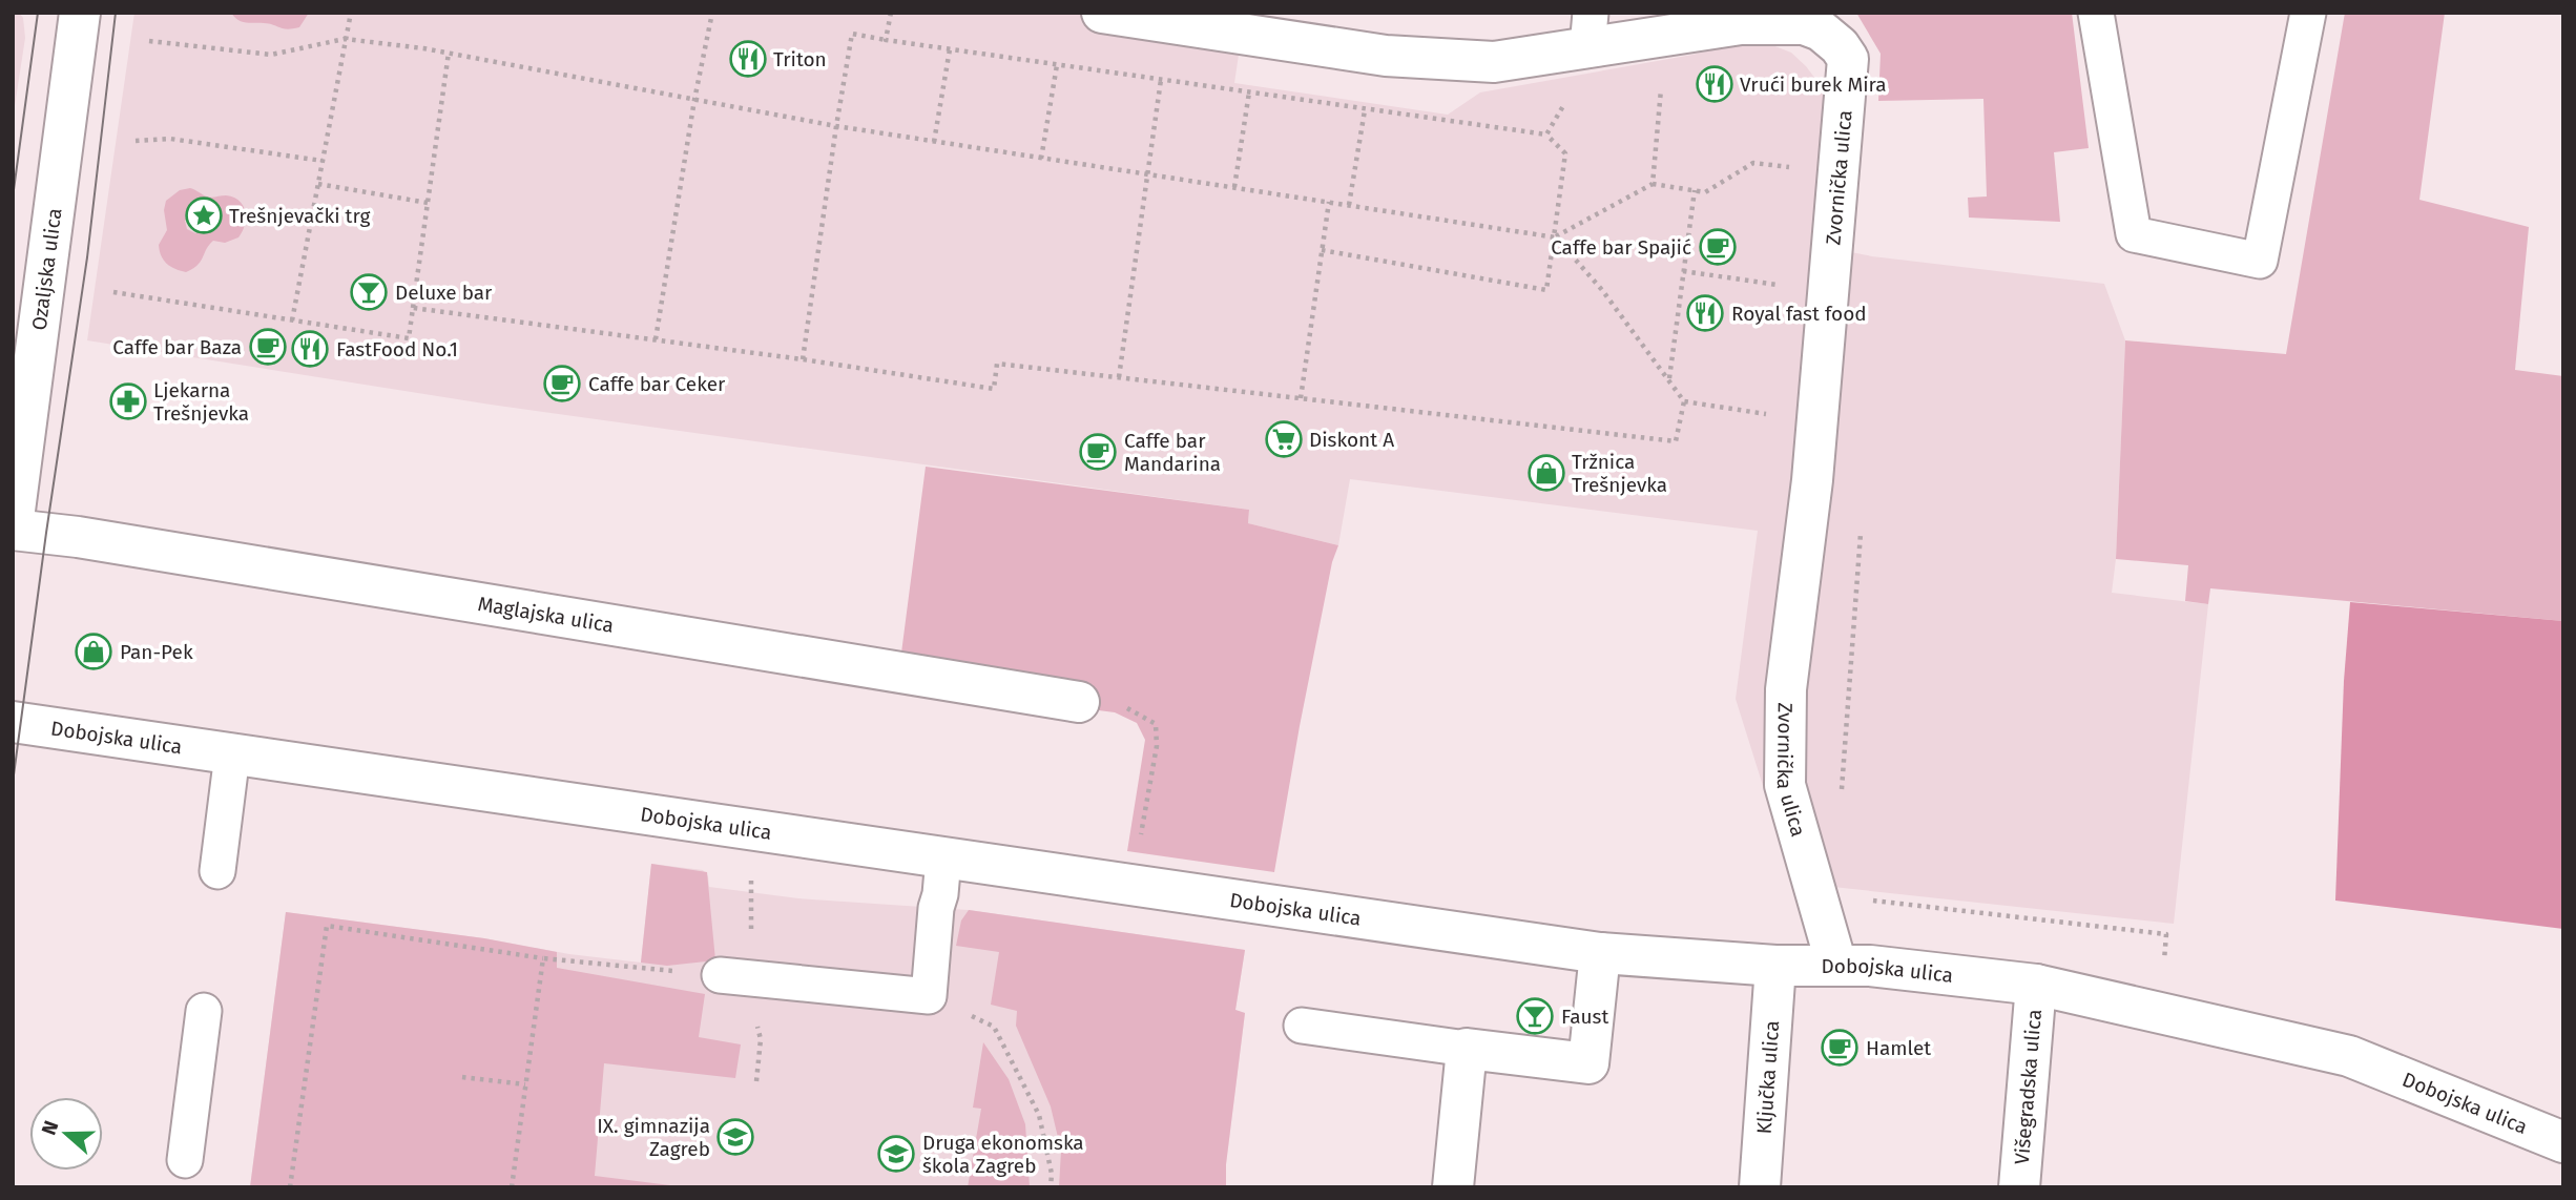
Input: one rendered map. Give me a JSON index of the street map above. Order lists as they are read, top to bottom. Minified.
{"streets":{"street":["Zvornička ulica","Ozaljska ulica","Maglajska ulica","Dobojska ulica","Ključka ulica","Višegradska ulica"]},"crossings":[["Zvornička ulica","Dobojska ulica"],["Ozaljska ulica","Maglajska ulica"],["Dobojska ulica","Ključka ulica"],["Dobojska ulica","Višegradska ulica"]],"places":{"restaurant":["Triton","Vrući burek Mira","Royal fast food","FastFood No.1"],"place":["Trešnjevački trg"],"cafe":["Caffe bar Spajić","Caffe bar Baza","Caffe bar Ceker","Caffe bar Mandarina","Hamlet"],"bar":["Deluxe bar","Faust"],"pharmacy":["Ljekarna Trešnjevka"],"supermarket":["Diskont A"],"shop":["Tržnica Trešnjevka","Pan-Pek"],"school or university":["IX. gimnazija Zagreb","Druga ekonomska škola Zagreb"]},"north":"left"}
